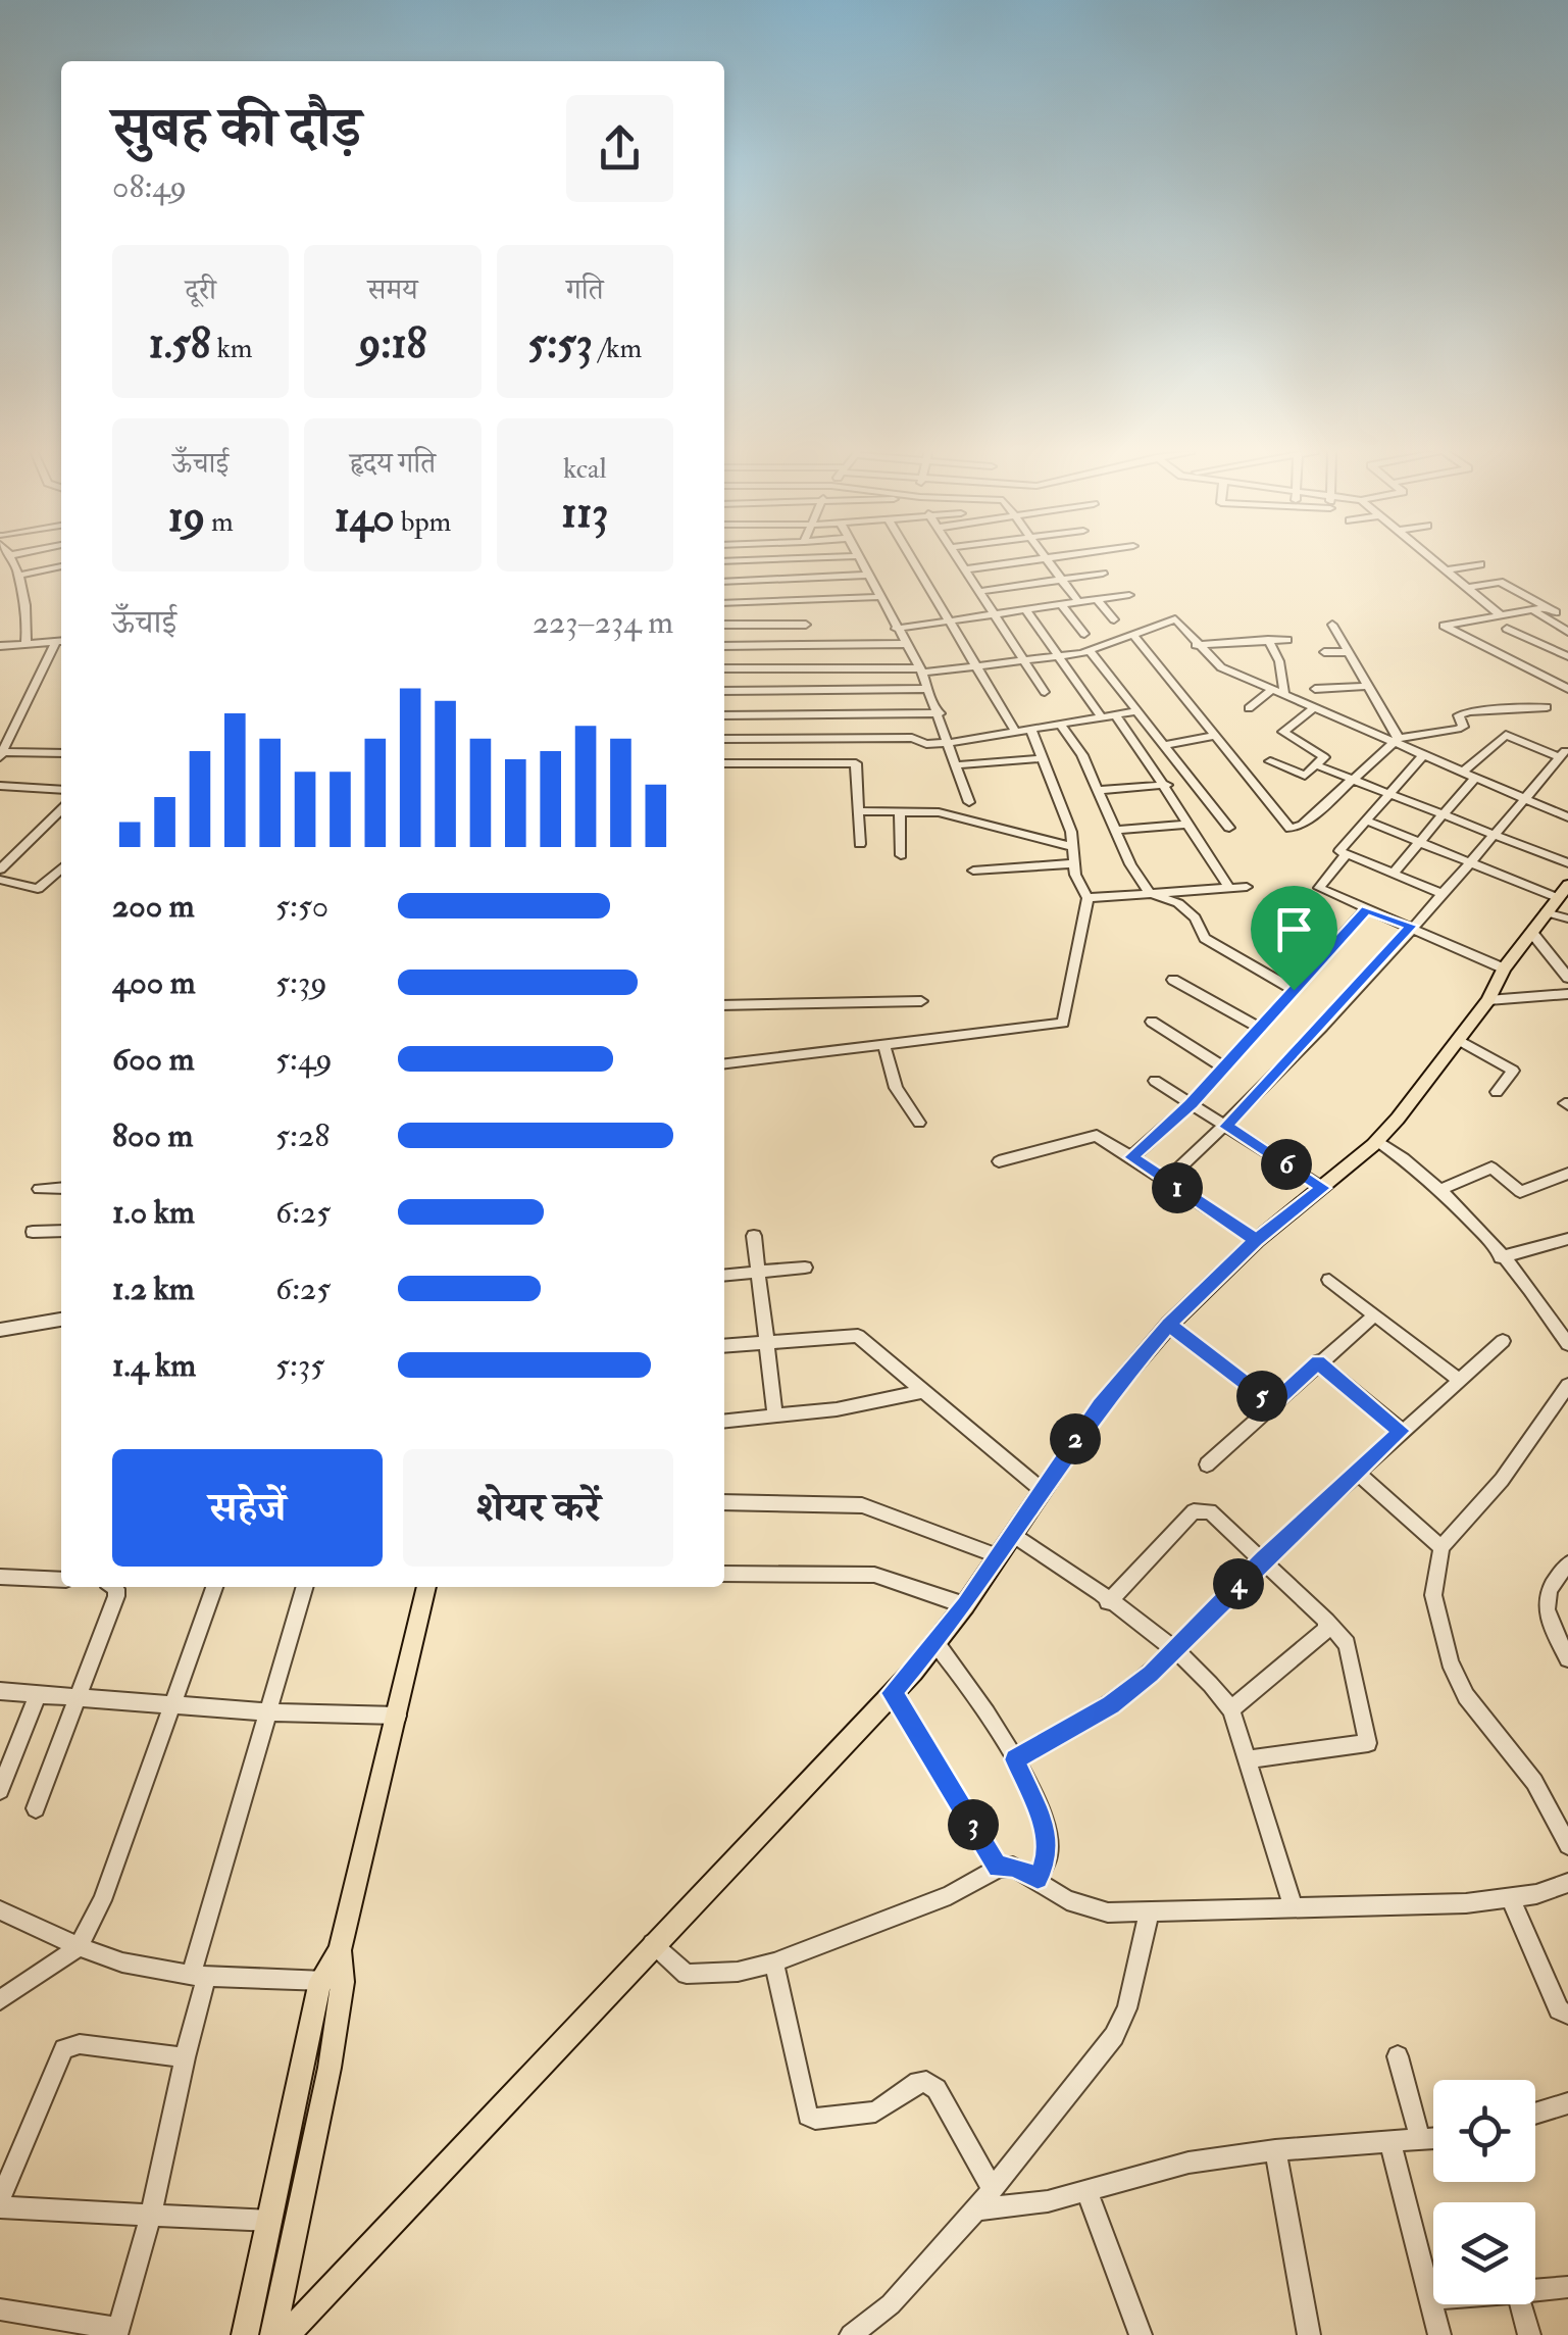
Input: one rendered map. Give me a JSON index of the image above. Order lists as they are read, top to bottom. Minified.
{"page":{"heading":["सुबह की दौड़","08:49"],"stats":[["दूरी","1.58 km"],["समय","9:18"],["गति","5:53 /km"],["ऊँचाई","19 m"],["हृदय गति","140 bpm"],["kcal","113"]],"chart":["ऊँचाई","223–234 m"],"list":[{"name":"200 m","note":"5:50"},{"name":"400 m","note":"5:39"},{"name":"600 m","note":"5:49"},{"name":"800 m","note":"5:28"},{"name":"1.0 km","note":"6:25"},{"name":"1.2 km","note":"6:25"},{"name":"1.4 km","note":"5:35"}],"pins":["6","1","5","2","4","3"],"buttons":["सहेजें","शेयर करें"]}}
